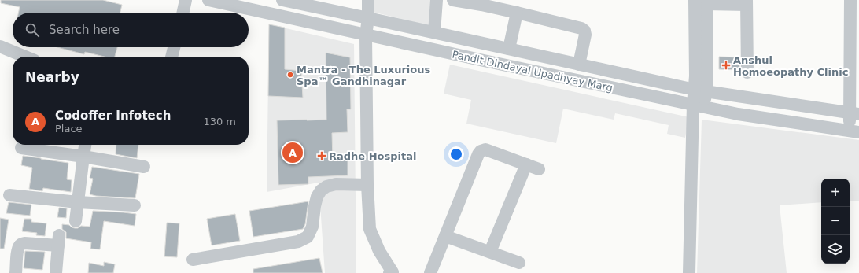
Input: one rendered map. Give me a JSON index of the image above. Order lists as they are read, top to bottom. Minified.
{"streets":{"street":["Pandit Dindayal Upadhyay Marg"]},"places":{"health":["Anshul Homoeopathy Clinic","Radhe Hospital"],"other":["Mantra - The Luxurious Spa™ Gandhinagar"]},"page":{"search":"Search here","heading":"Nearby","list":[{"mark":"A","name":"Codoffer Infotech","note":"Place","value":"130 m"}],"pins":"A","map_buttons":["+","−"]}}
